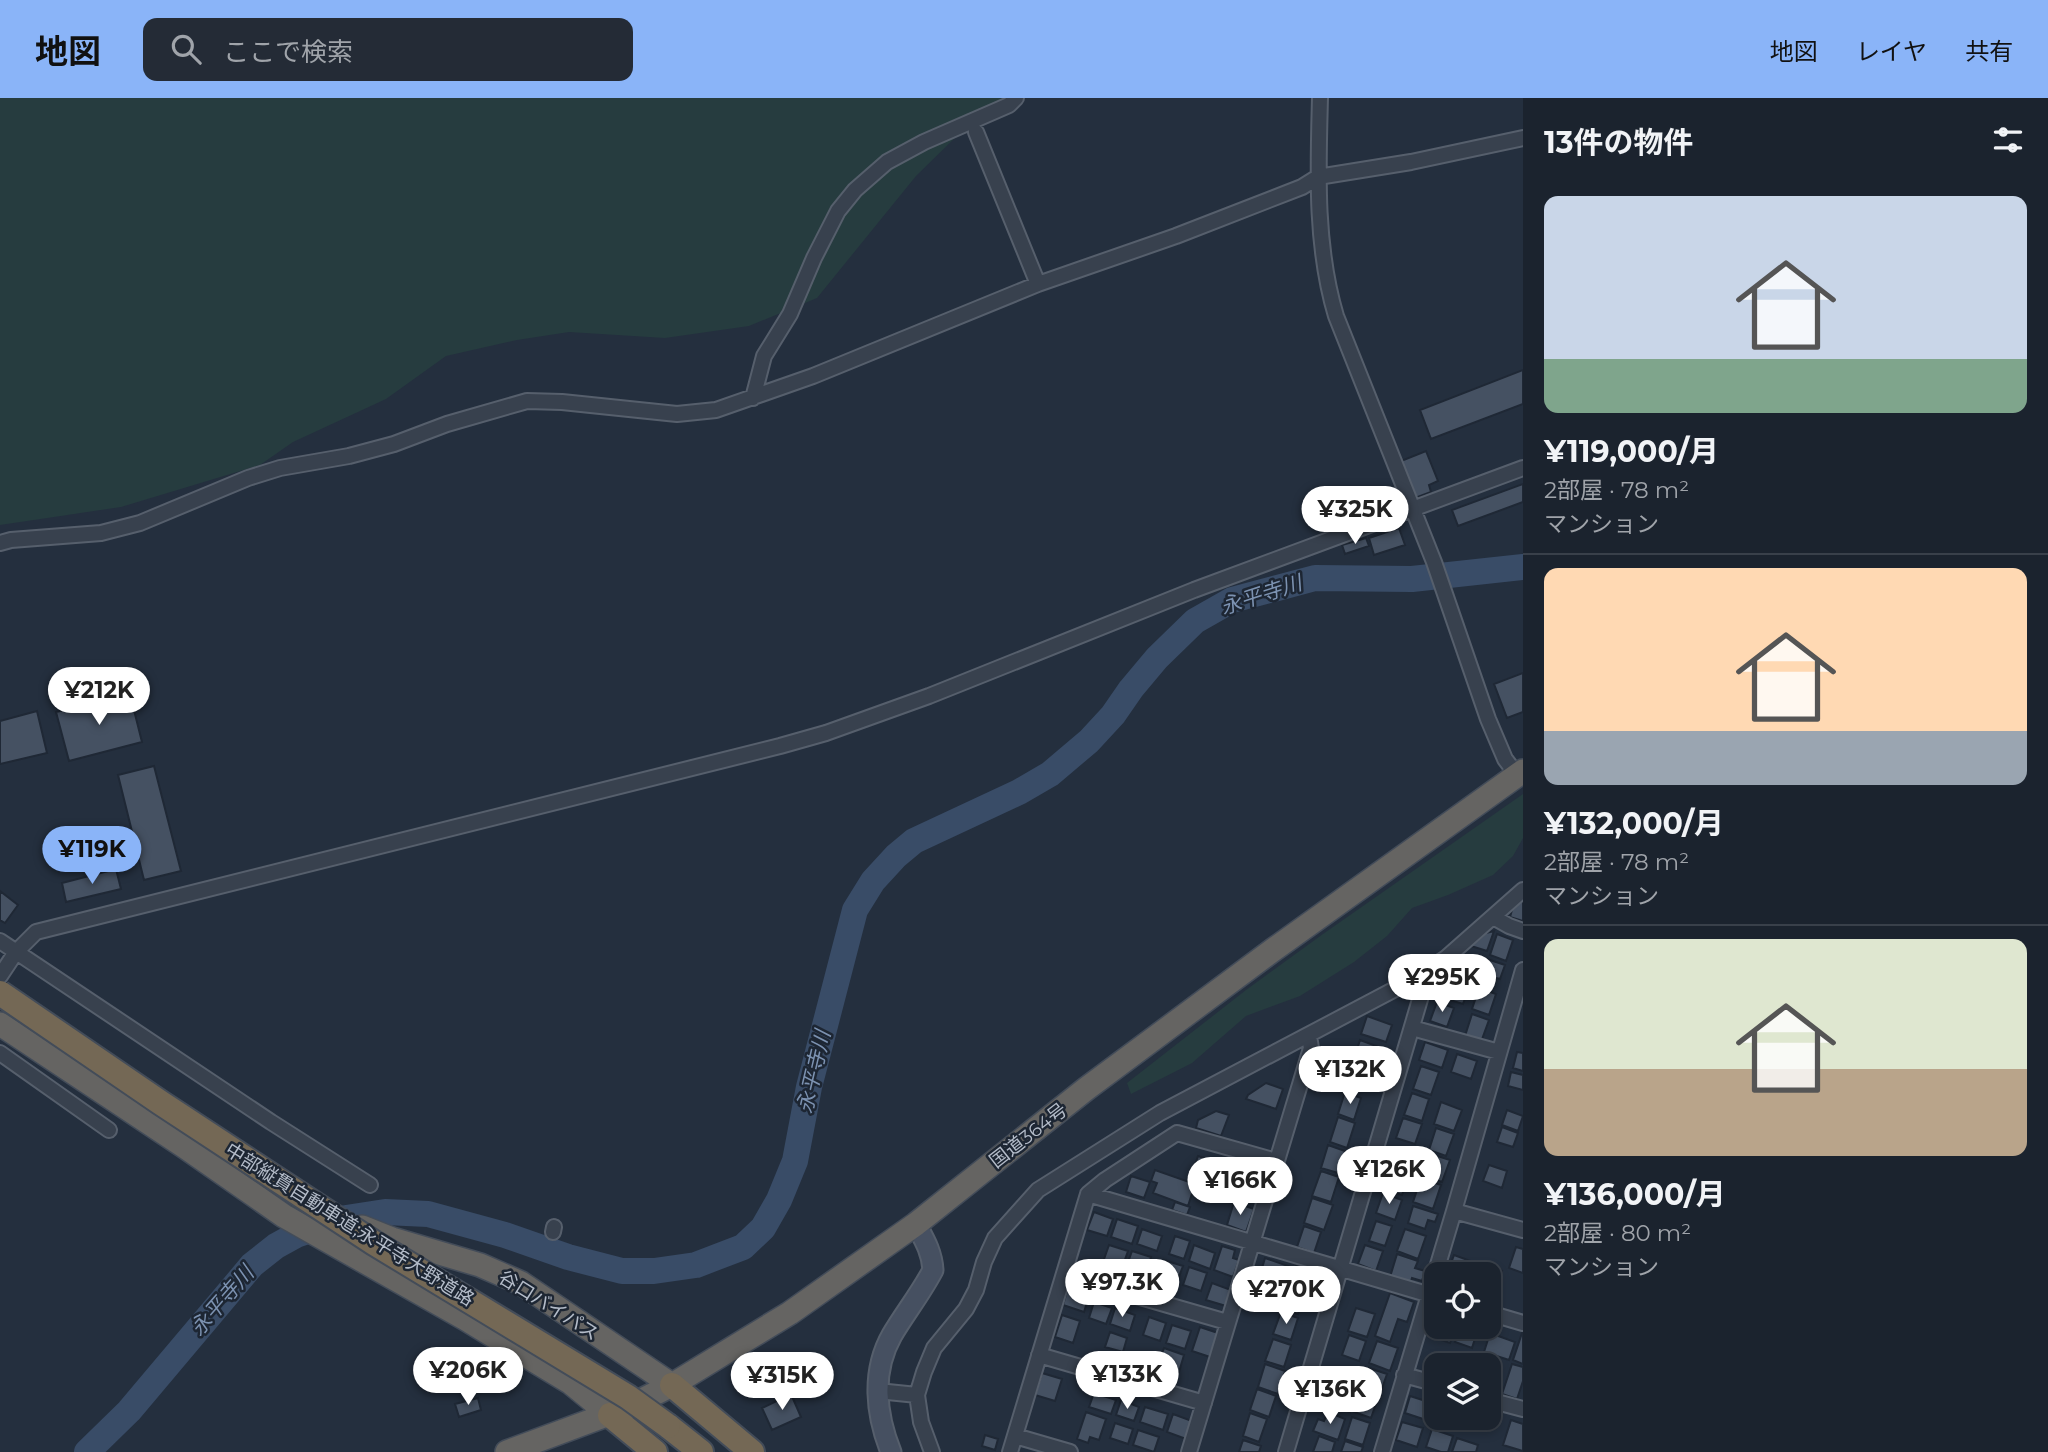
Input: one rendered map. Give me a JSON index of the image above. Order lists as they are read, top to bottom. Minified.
{"streets":{"highway":["国道364号","中部縦貫自動車道;永平寺大野道路","谷口バイパス"]},"crossings":[["国道364号","谷口バイパス"]],"water":["永平寺川"],"page":{"header":"地図","search":"ここで検索","nav":["地図","レイヤ","共有"],"heading":"13件の物件","list":[{"name":"¥119,000/月","note":"2部屋 · 78 m² · マンション"},{"name":"¥132,000/月","note":"2部屋 · 78 m² · マンション"},{"name":"¥136,000/月","note":"2部屋 · 80 m² · マンション"}],"price":["¥325K","¥212K","¥119K","¥295K","¥132K","¥126K","¥166K","¥97.3K","¥270K","¥206K","¥133K","¥315K","¥136K"]}}
